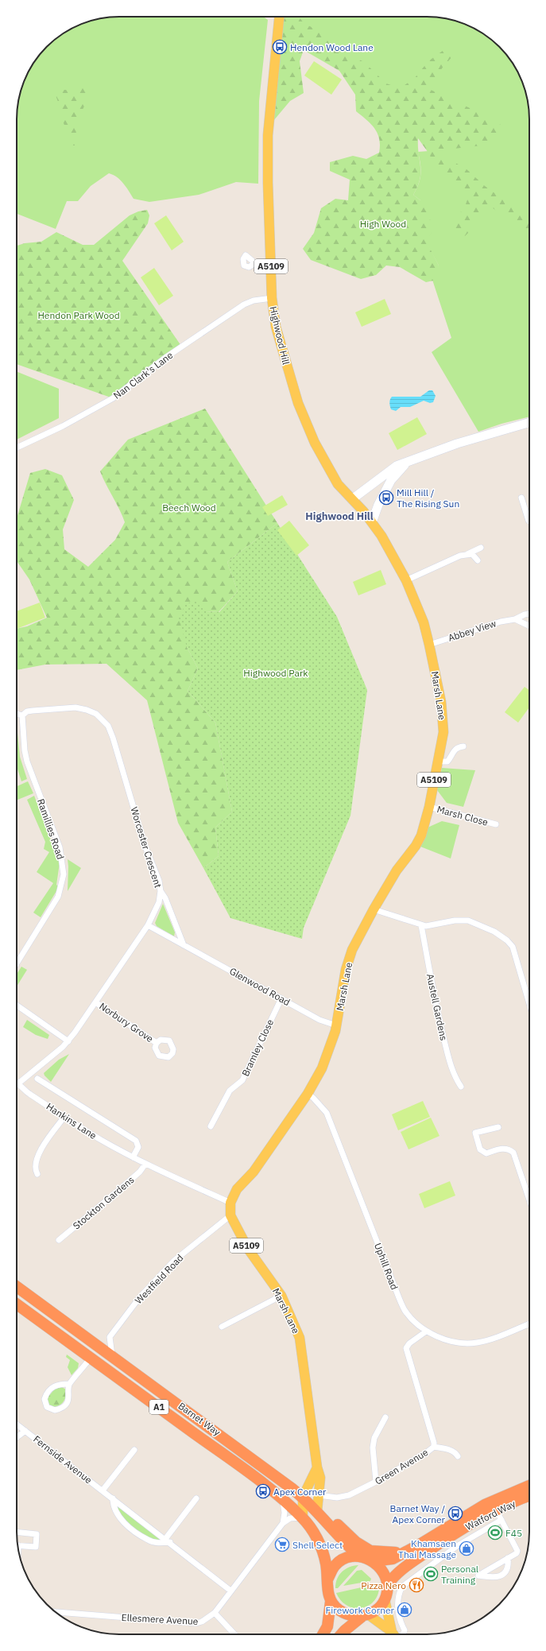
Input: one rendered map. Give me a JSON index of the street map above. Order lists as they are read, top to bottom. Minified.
{"streets":{"highway":["A1","Barnet Way","Watford Way"],"main road":["A5109","Highwood Hill","Marsh Lane"],"street":["Nan Clark's Lane","Abbey View","Marsh Close","Ramillies Road","Worcester Crescent","Glenwood Road","Austell Gardens","Norbury Grove","Bramley Close","Hankins Lane","Stockton Gardens","Uphill Road","Westfield Road","Fernside Avenue","Green Avenue","Ellesmere Avenue"]},"crossings":[["Highwood Hill","Nan Clark's Lane"],["Highwood Hill","Marsh Lane"],["Abbey View","Marsh Lane"],["Marsh Lane","Marsh Close"],["Marsh Lane","Glenwood Road"],["Marsh Lane","Hankins Lane"],["Marsh Lane","Uphill Road"],["Marsh Lane","Westfield Road"],["Marsh Lane","A1"],["Marsh Lane","Barnet Way"],["Marsh Lane","Green Avenue"],["Ramillies Road","Worcester Crescent"],["Worcester Crescent","Glenwood Road"],["Worcester Crescent","Norbury Grove"],["Glenwood Road","Bramley Close"],["Hankins Lane","Stockton Gardens"],["Uphill Road","Green Avenue"],["Westfield Road","Barnet Way"],["A1","Barnet Way"],["A1","Watford Way"],["Barnet Way","Watford Way"],["Fernside Avenue","Ellesmere Avenue"]],"districts":["Highwood Hill"],"parks":["High Wood","Hendon Park Wood","Beech Wood","Highwood Park"],"places":{"bus stop":["Hendon Wood Lane","Mill Hill / The Rising Sun","Apex Corner","Barnet Way / Apex Corner"],"sports":["F45","Personal Training"],"supermarket":["Shell Select"],"shop":["Khamsaen Thai Massage","Firework Corner"],"restaurant":["Pizza Nero"]}}
